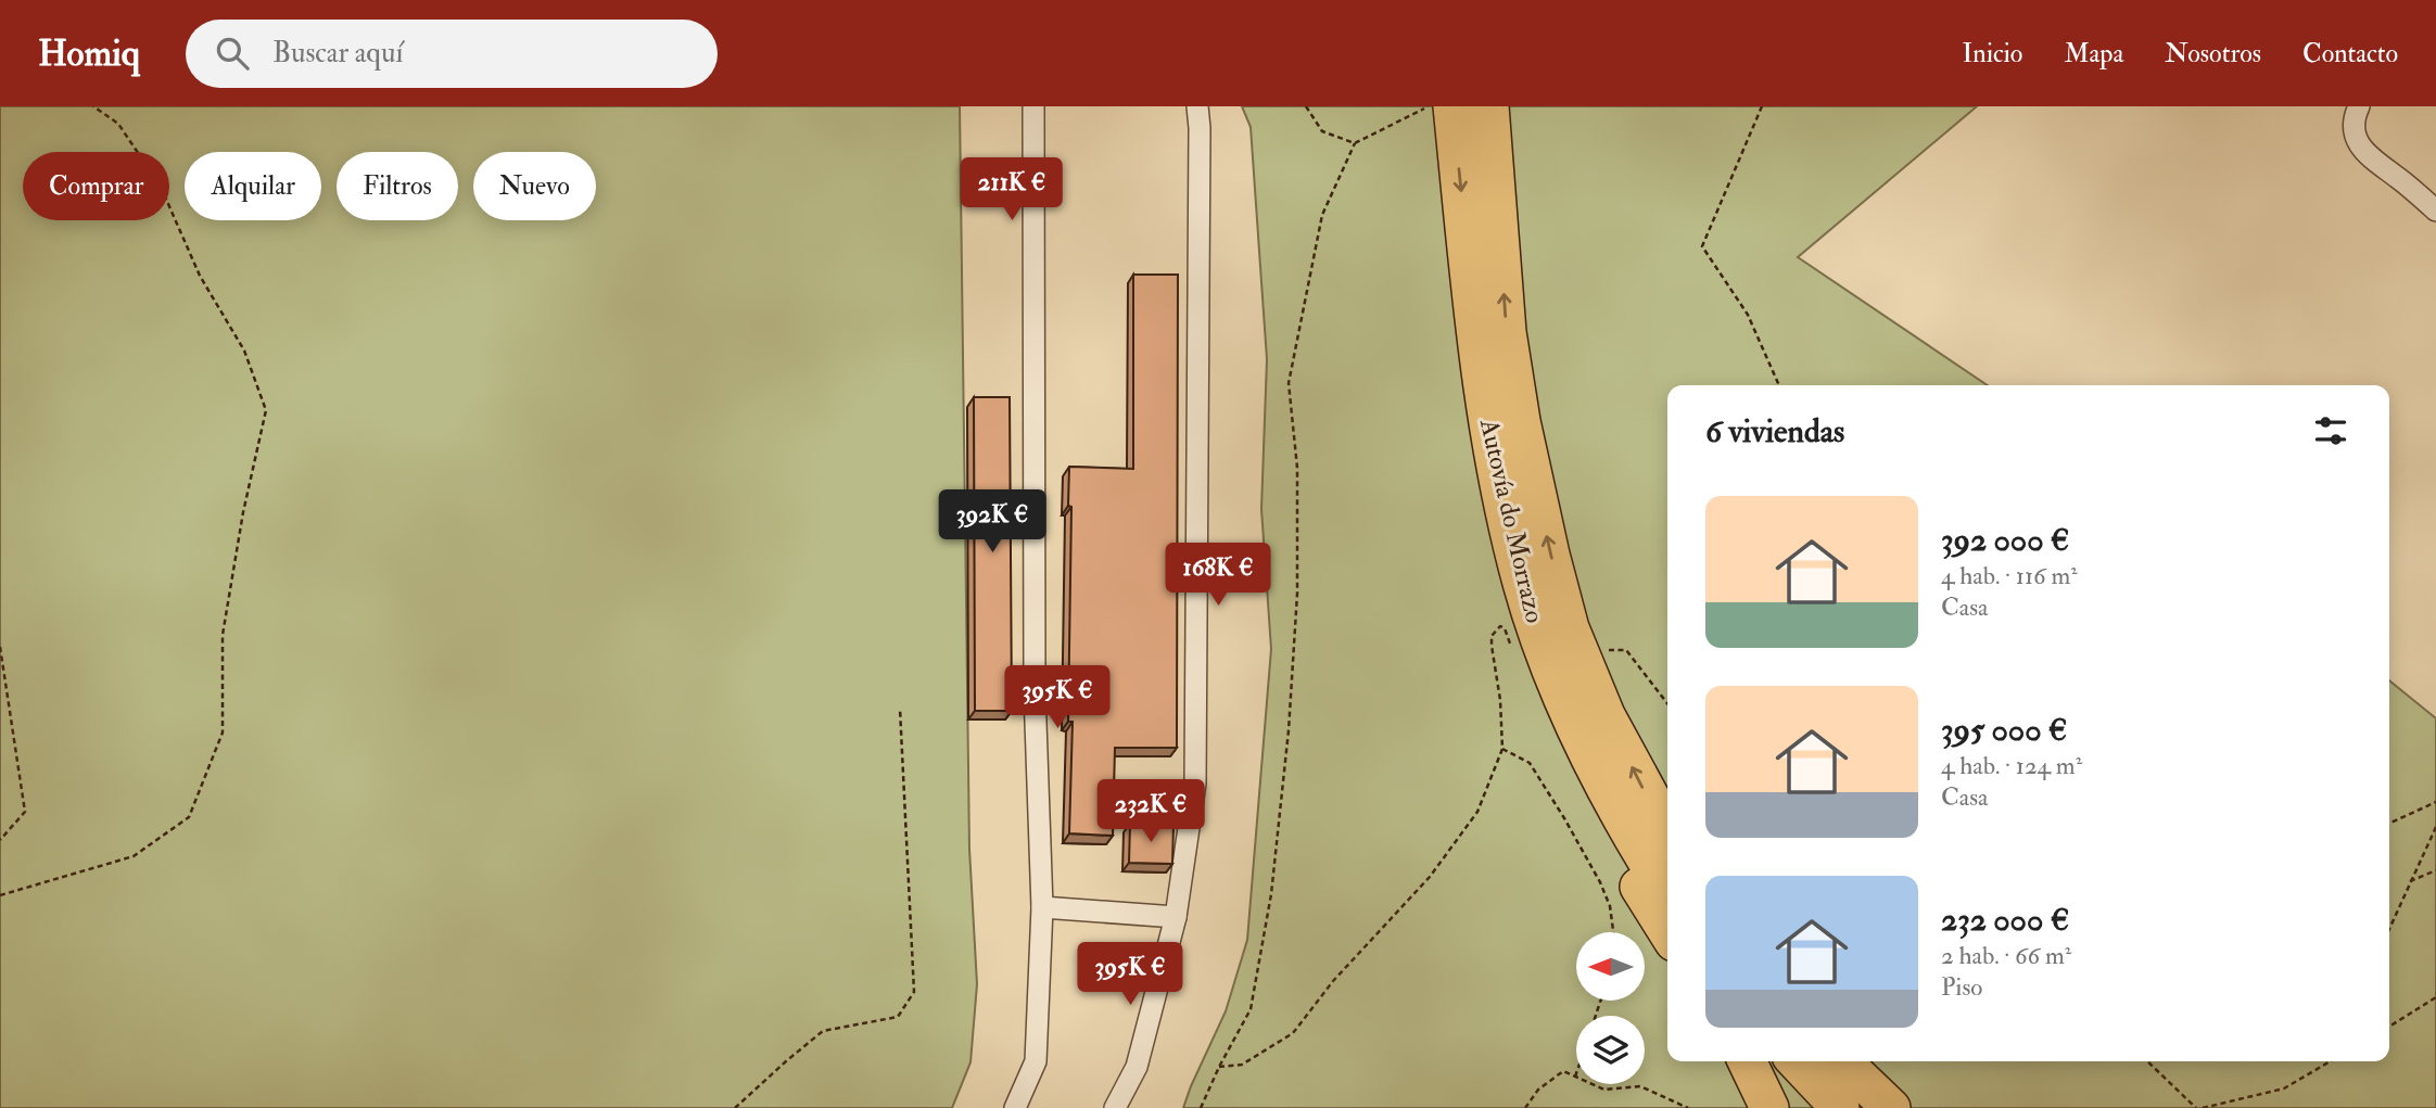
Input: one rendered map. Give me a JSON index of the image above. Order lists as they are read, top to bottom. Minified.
{"streets":{"highway":["Autovía do Morrazo"]},"north":"left","page":{"header":"Homiq","search":"Buscar aquí","nav":["Inicio","Mapa","Nosotros","Contacto"],"chip":["Comprar","Alquilar","Filtros","Nuevo"],"price":["211K €","392K €","168K €","395K €","232K €","395K €"],"heading":"6 viviendas","list":[{"name":"392 000 €","note":"4 hab. · 116 m² · Casa"},{"name":"395 000 €","note":"4 hab. · 124 m² · Casa"},{"name":"232 000 €","note":"2 hab. · 66 m² · Piso"}]}}
